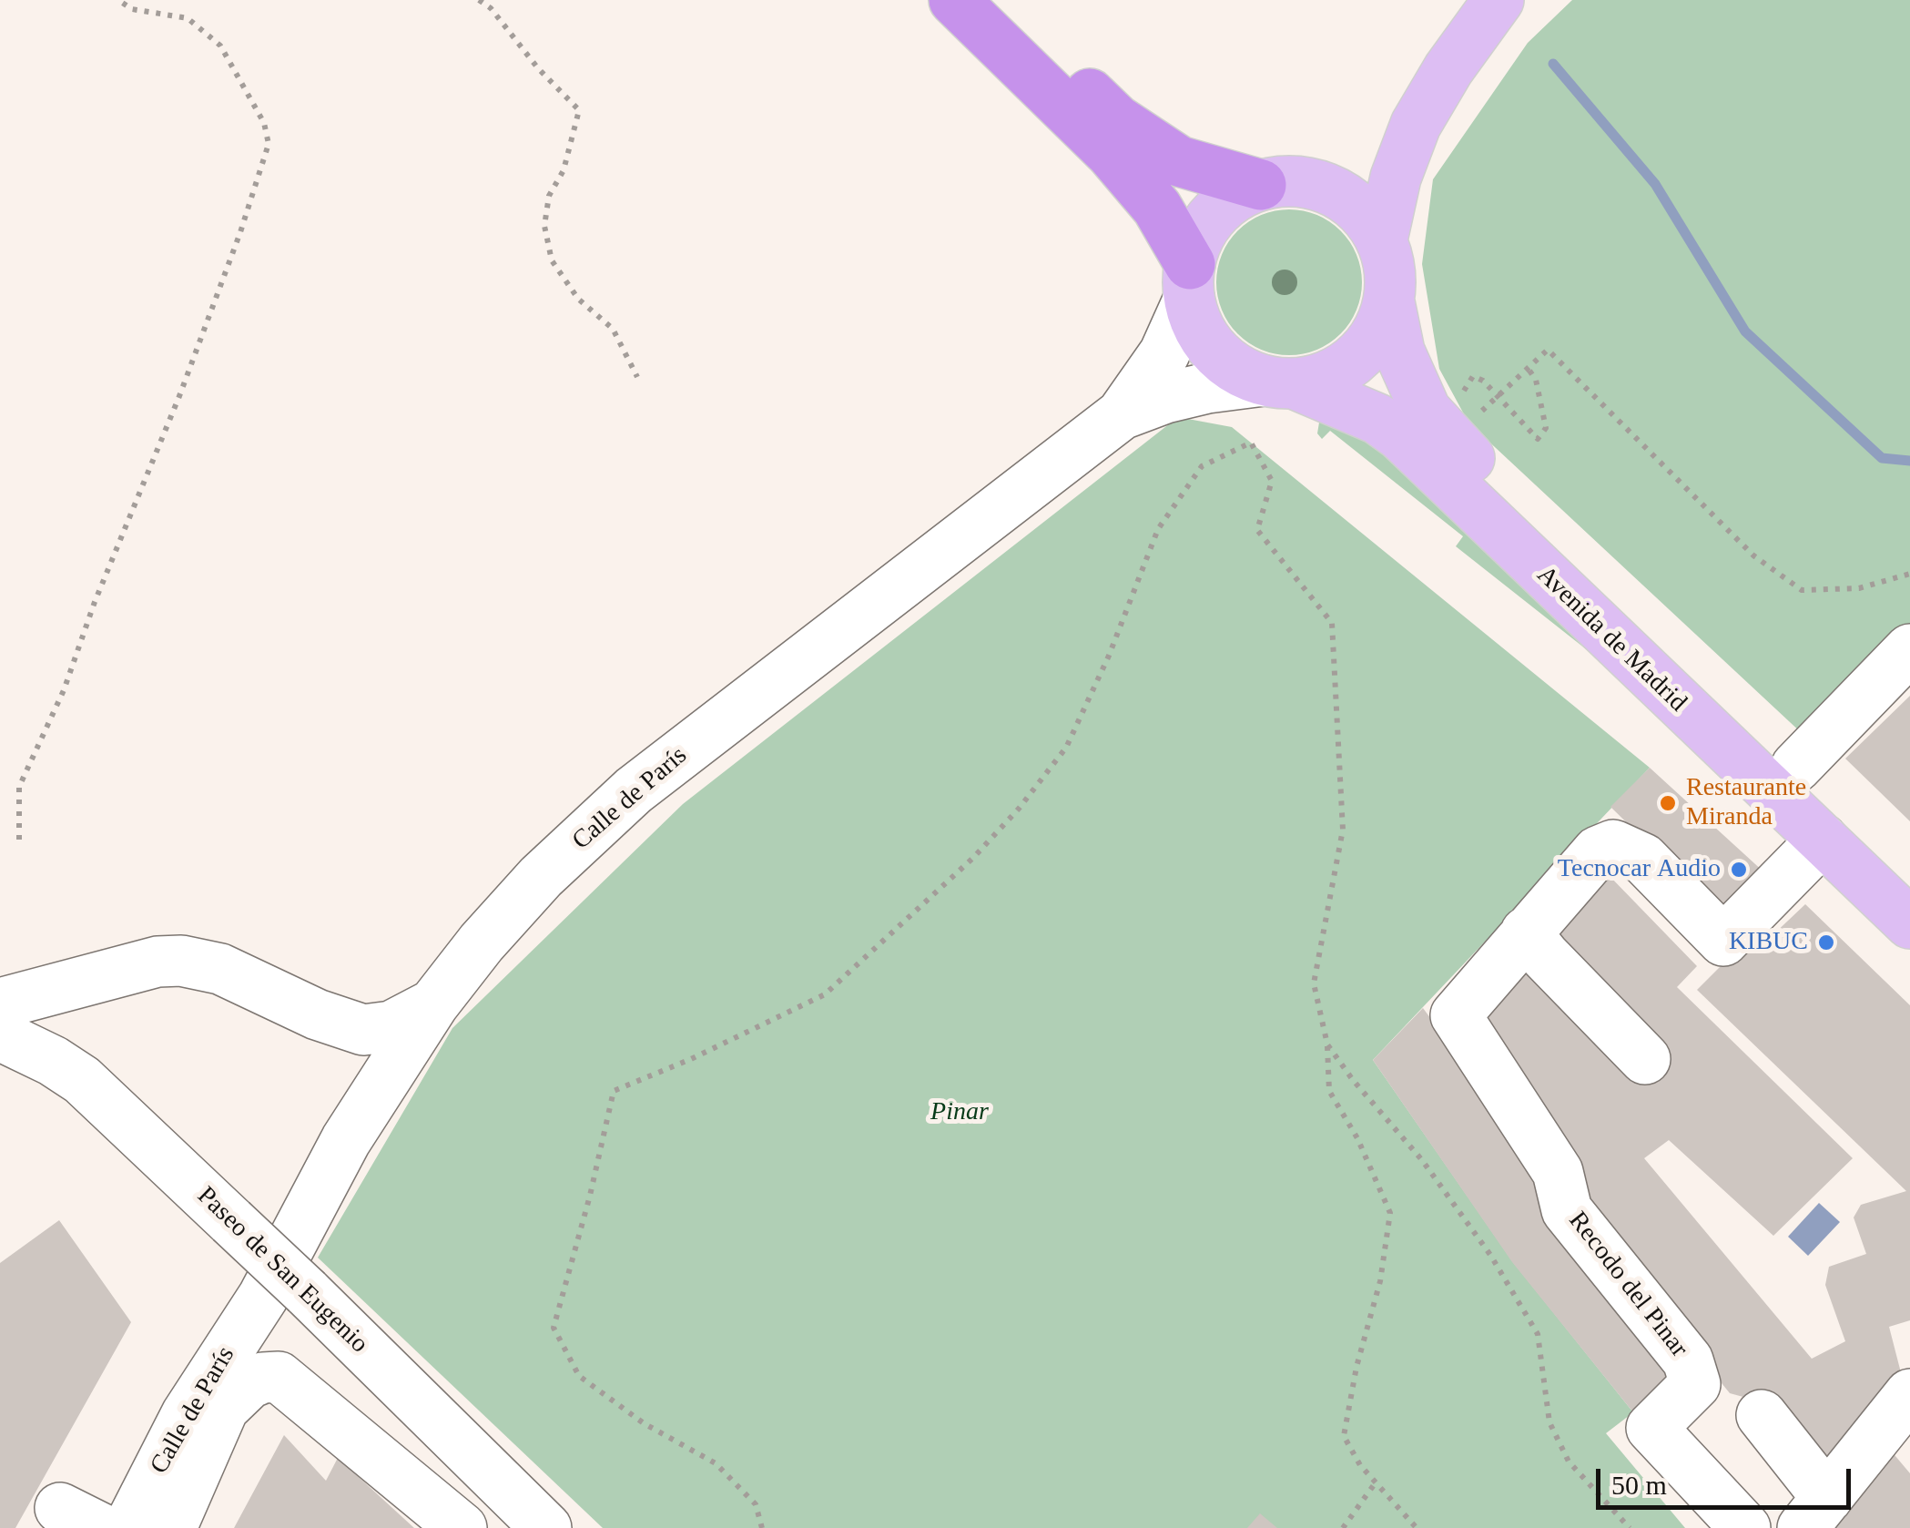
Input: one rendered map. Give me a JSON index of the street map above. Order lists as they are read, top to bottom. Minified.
{"streets":{"main road":["Avenida de Madrid"],"street":["Calle de París","Paseo de San Eugenio","Recodo del Pinar"]},"crossings":[["Avenida de Madrid","Calle de París"],["Avenida de Madrid","Recodo del Pinar"],["Calle de París","Paseo de San Eugenio"]],"parks":["Pinar"],"places":["Restaurante Miranda","Tecnocar Audio","KIBUC"],"scale_bar":"50 m"}
